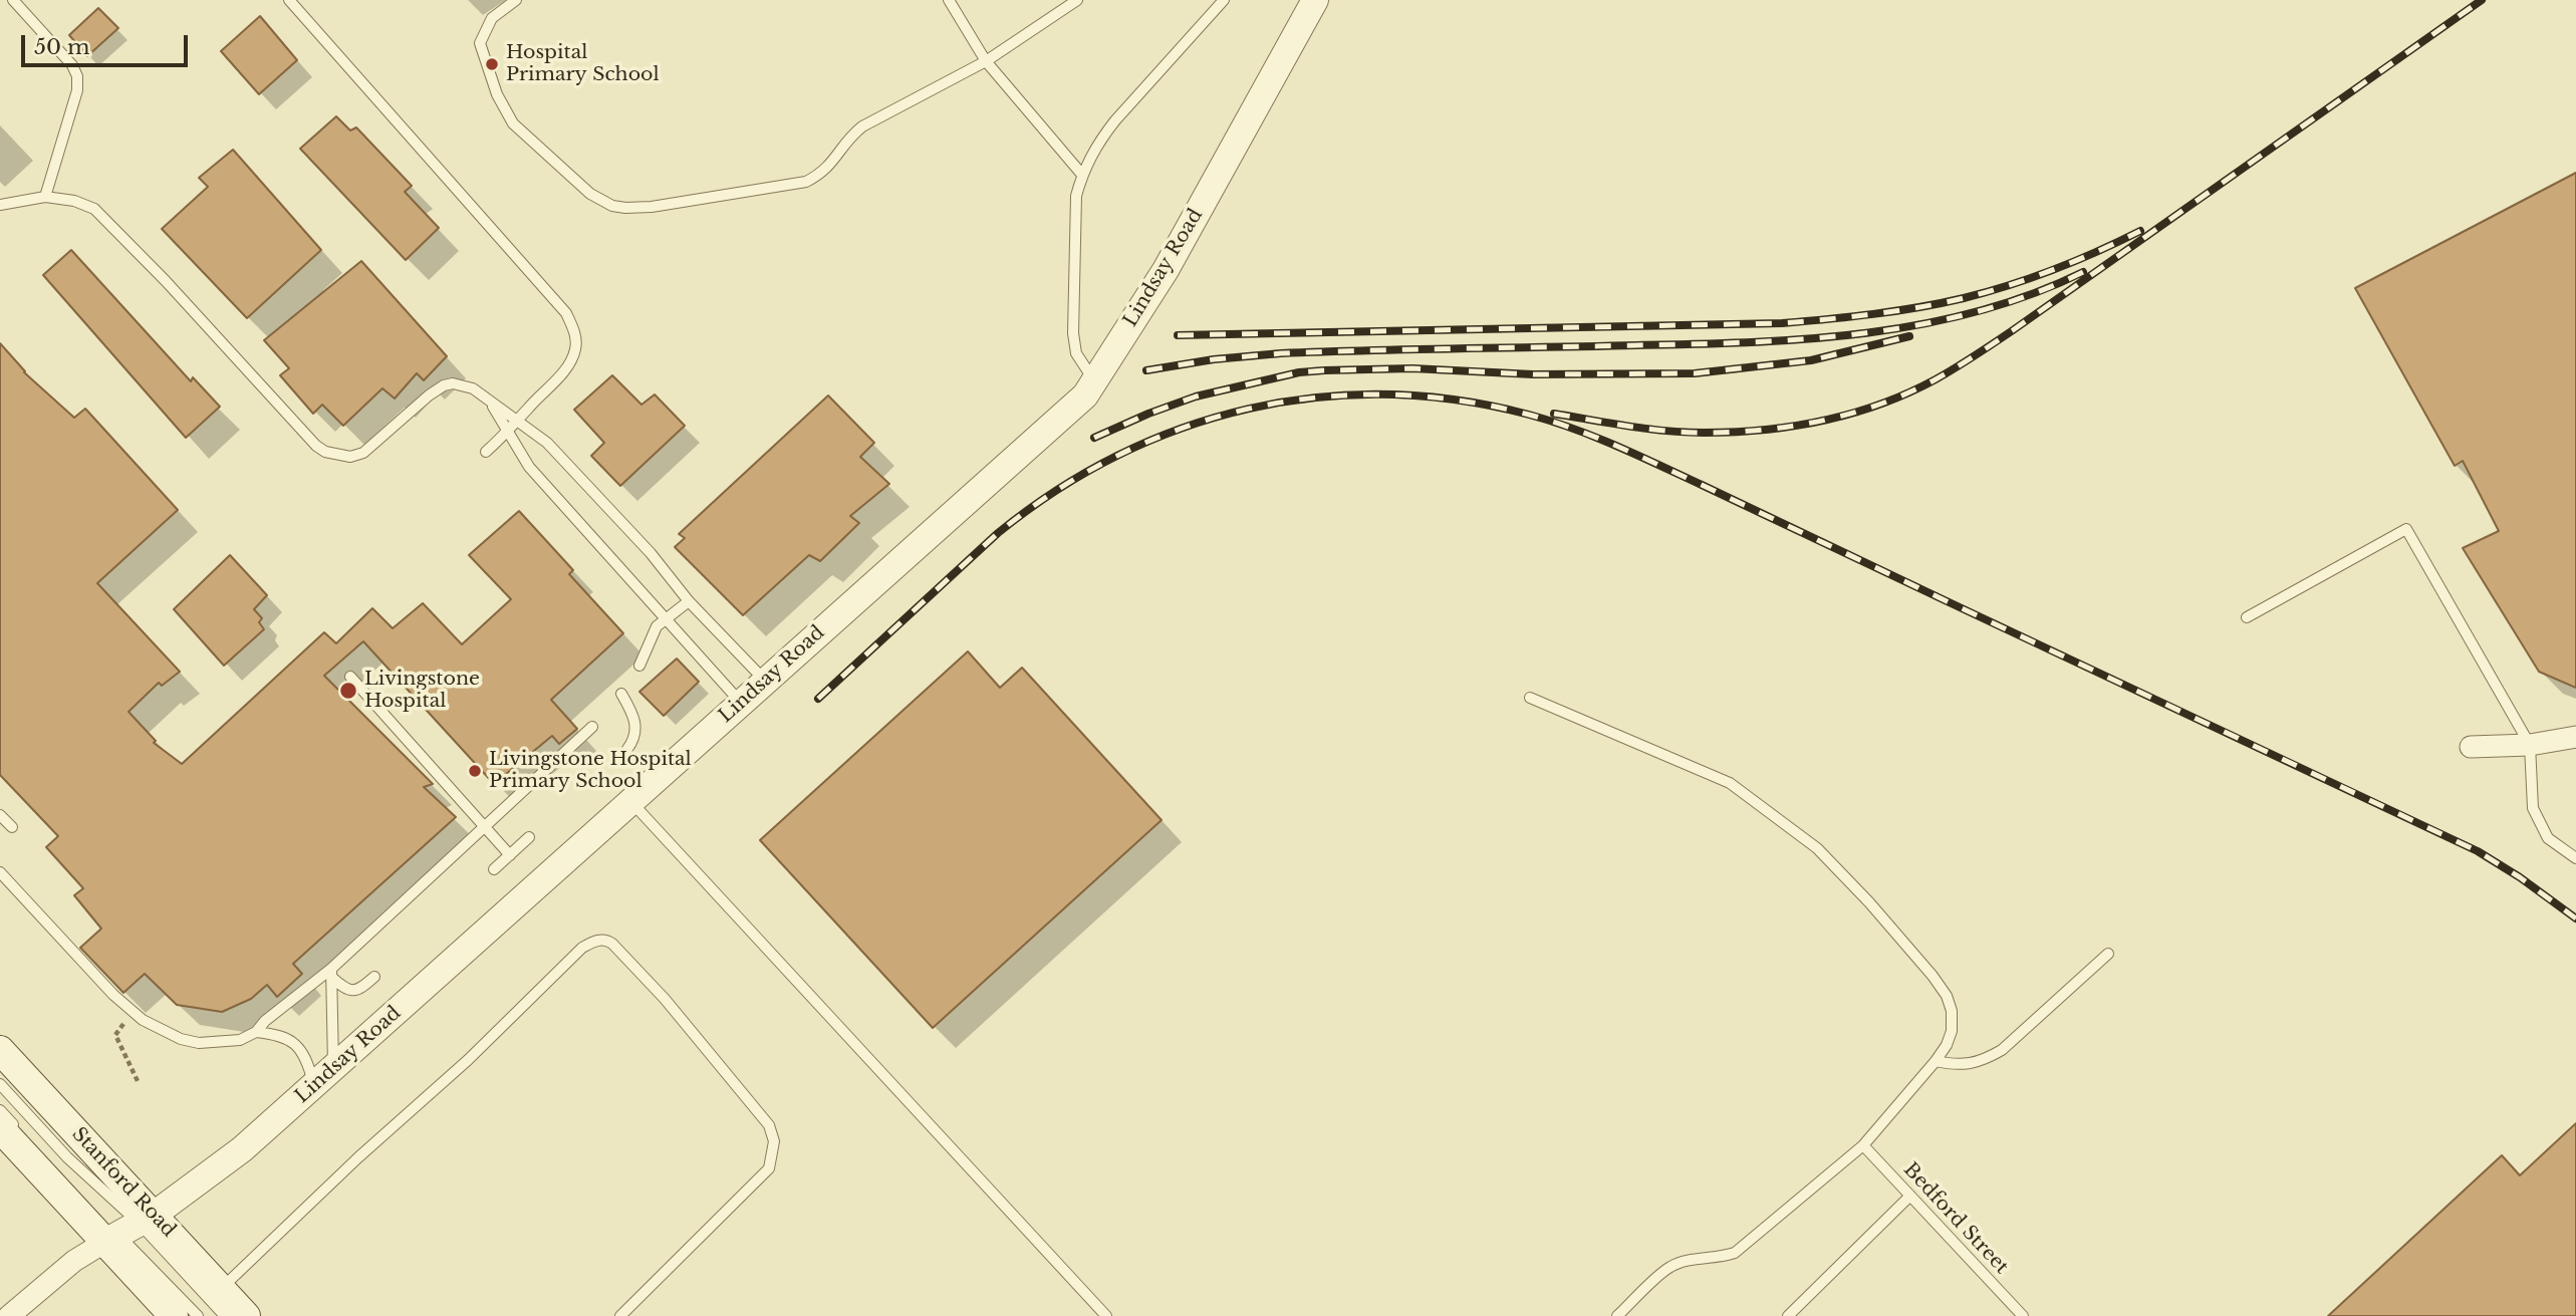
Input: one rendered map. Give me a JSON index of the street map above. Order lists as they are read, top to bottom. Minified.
{"streets":{"main road":["Stanford Road"],"street":["Lindsay Road"],"lane":["Bedford Street"]},"crossings":[["Lindsay Road","Stanford Road"]],"places":["Hospital Primary School","Livingstone Hospital","Livingstone Hospital Primary School"],"scale_bar":"50 m"}
